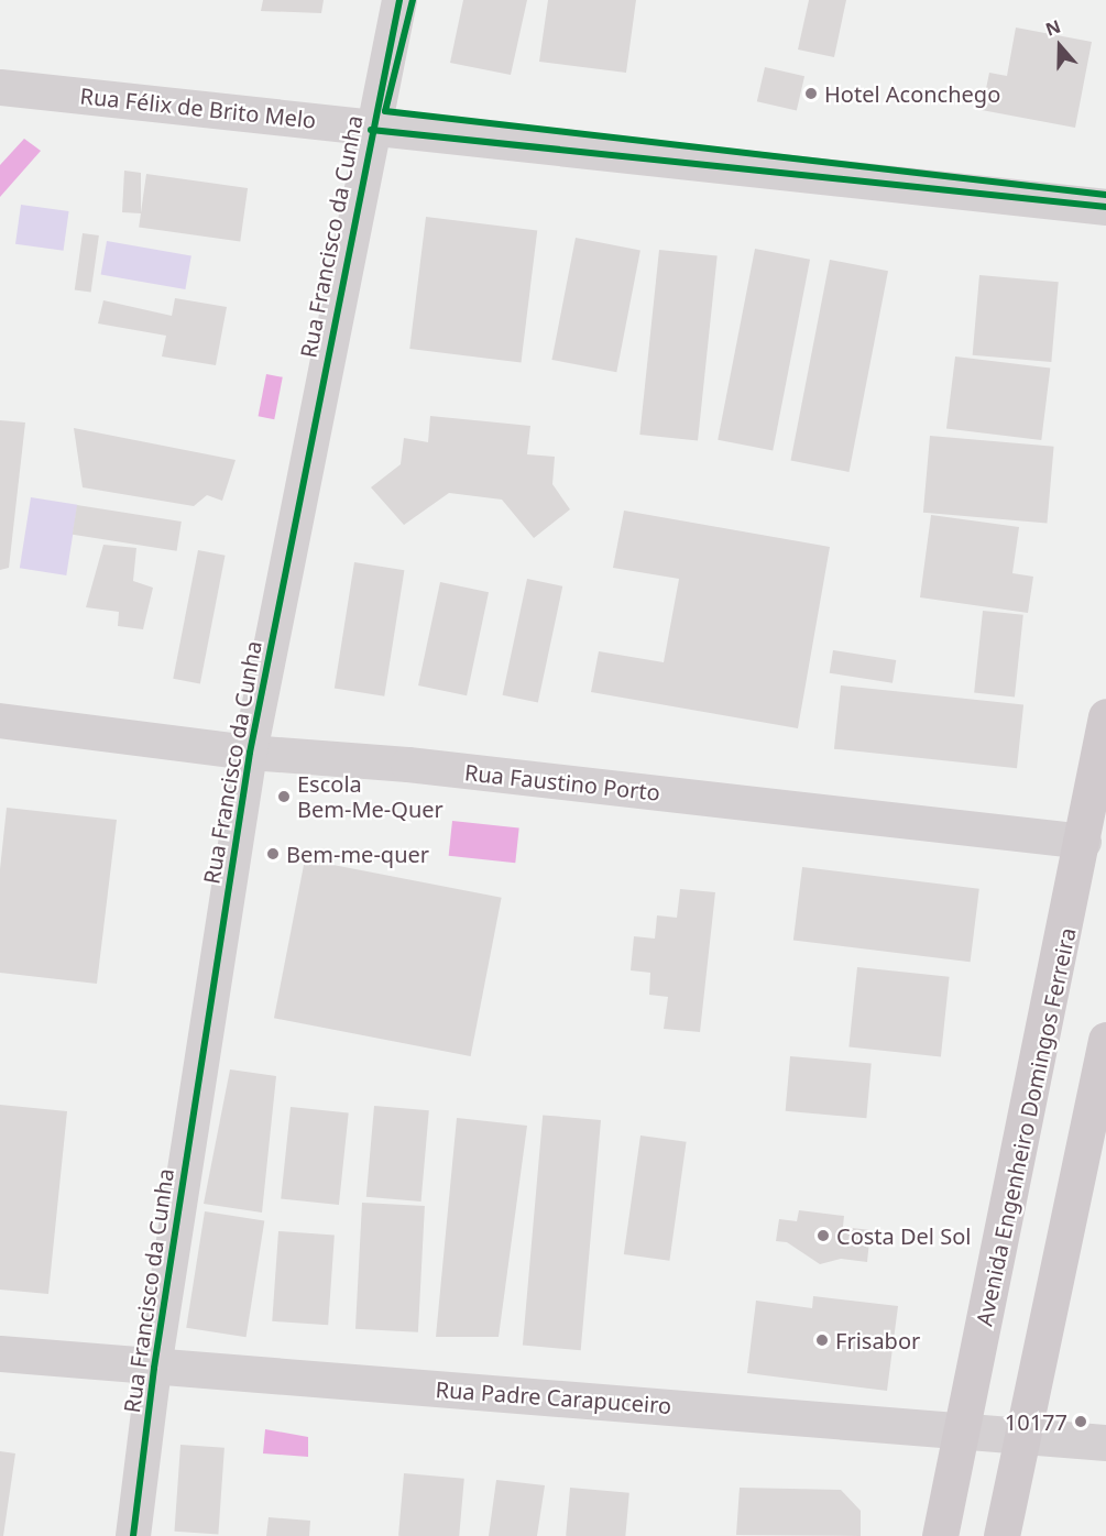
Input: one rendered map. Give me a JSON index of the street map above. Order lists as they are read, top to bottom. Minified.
{"streets":{"main road":["Avenida Engenheiro Domingos Ferreira"],"street":["Rua Félix de Brito Melo","Rua Francisco da Cunha","Rua Faustino Porto","Rua Padre Carapuceiro"]},"crossings":[["Rua Félix de Brito Melo","Rua Francisco da Cunha"],["Rua Francisco da Cunha","Rua Faustino Porto"],["Rua Francisco da Cunha","Rua Padre Carapuceiro"],["Rua Faustino Porto","Avenida Engenheiro Domingos Ferreira"],["Avenida Engenheiro Domingos Ferreira","Rua Padre Carapuceiro"]],"places":["Hotel Aconchego","Escola Bem-Me-Quer","Bem-me-quer","Costa Del Sol","Frisabor","10177"],"north":"top"}
